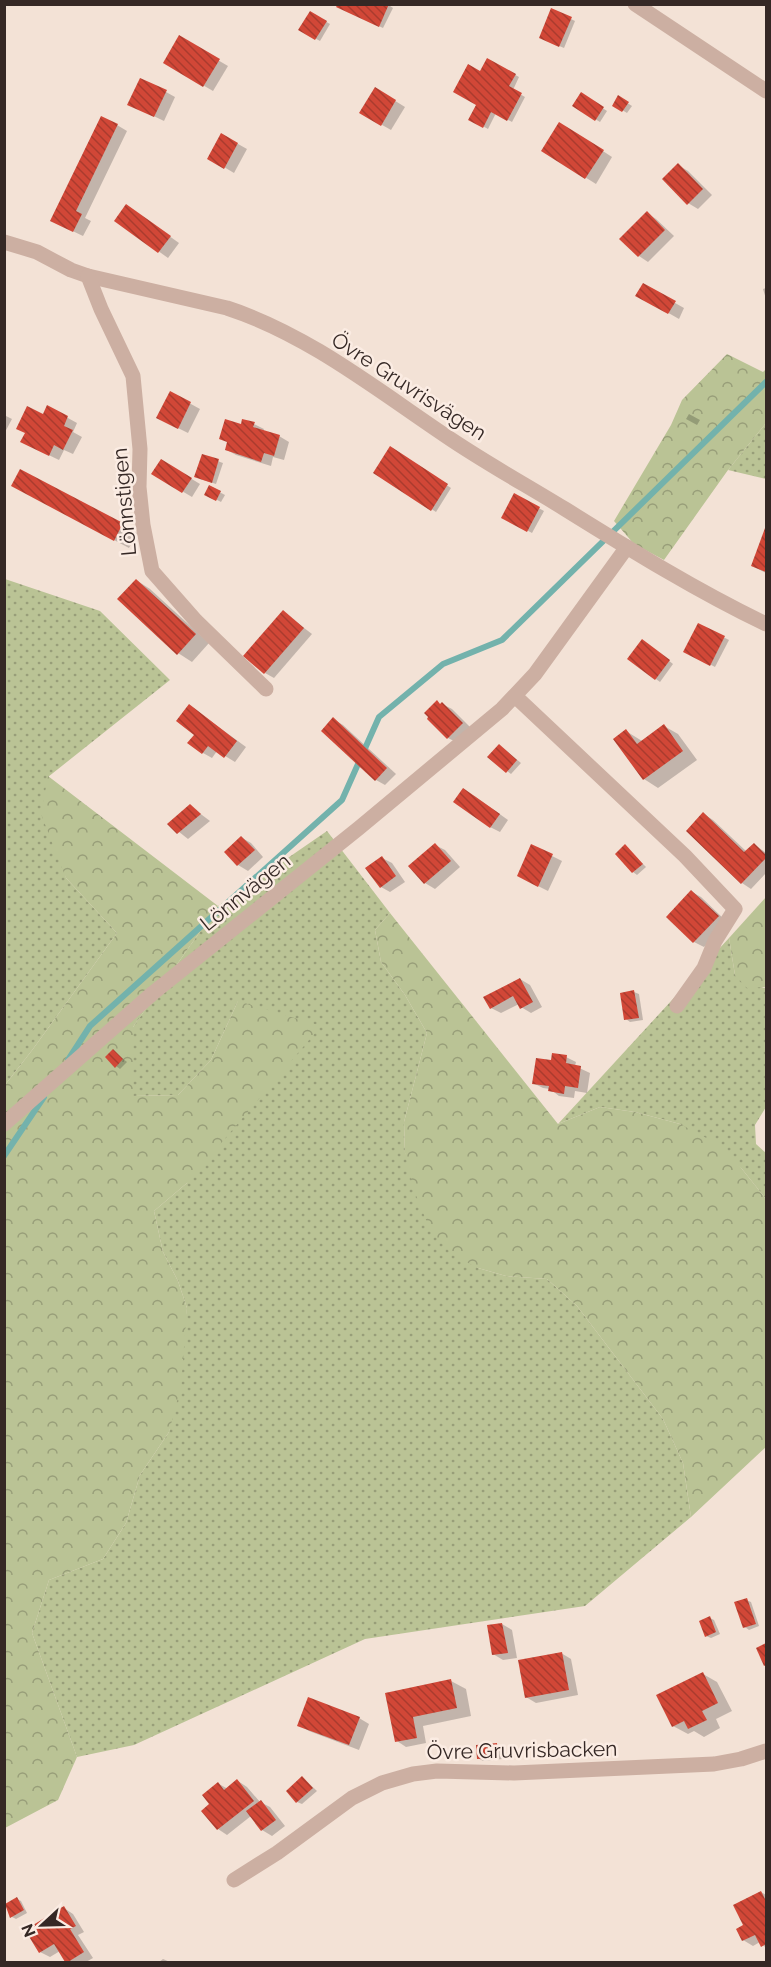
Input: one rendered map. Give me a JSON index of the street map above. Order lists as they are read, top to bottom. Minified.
{"streets":{"street":["Övre Gruvrisvägen","Lönnstigen","Lönnvägen","Övre Gruvrisbacken"]},"crossings":[["Övre Gruvrisvägen","Lönnstigen"],["Övre Gruvrisvägen","Lönnvägen"]],"north":"left"}
